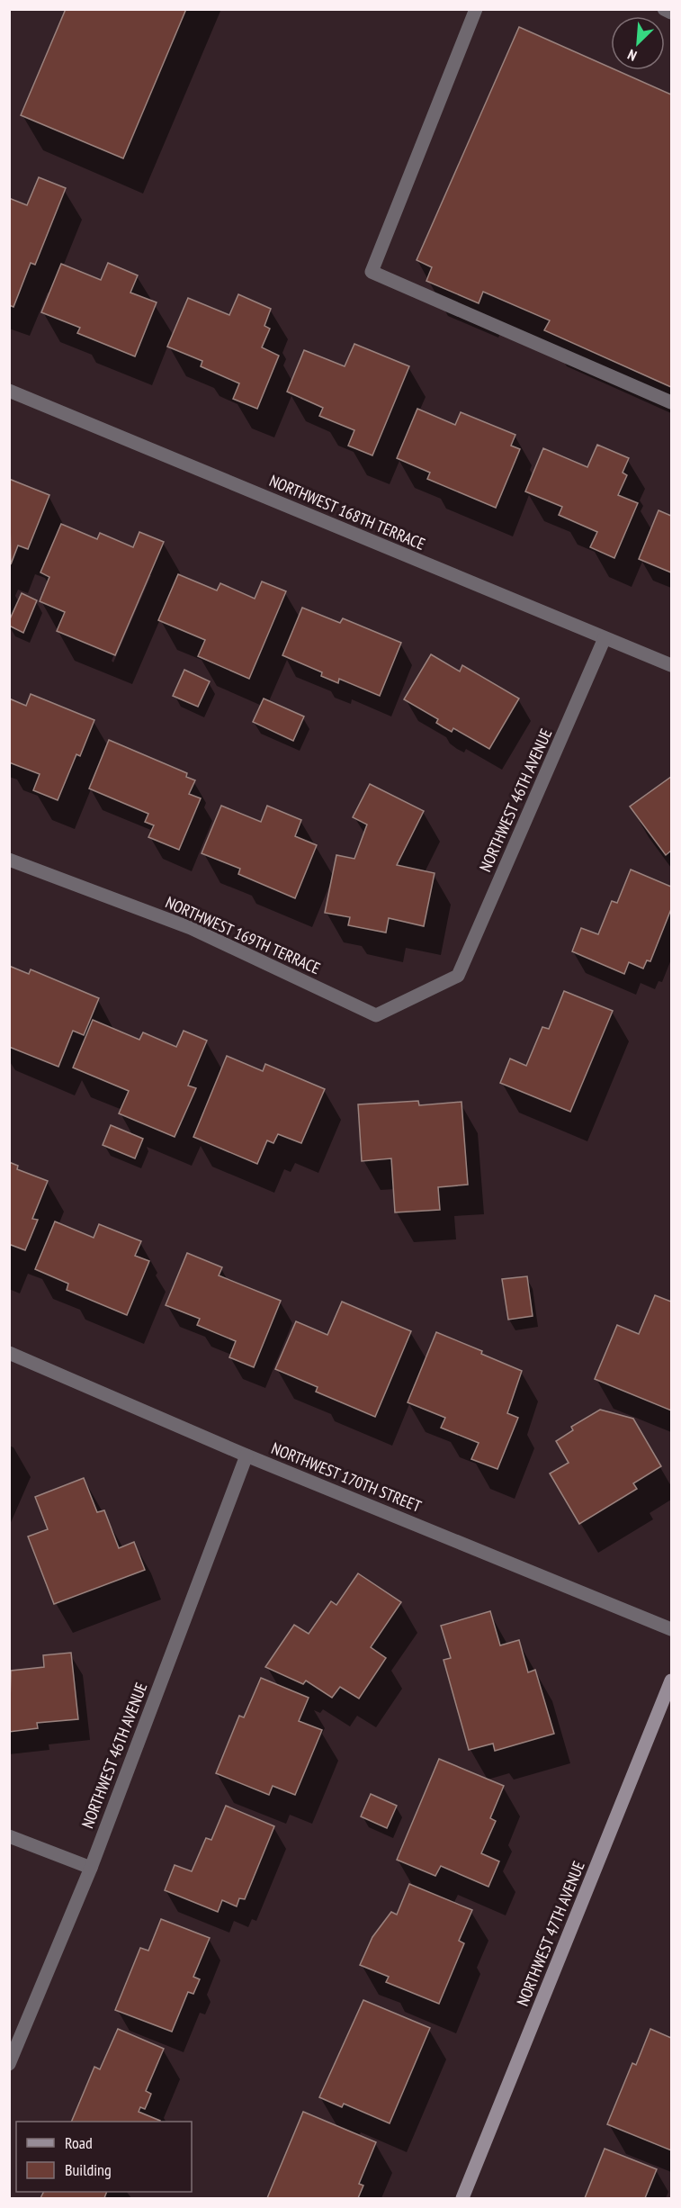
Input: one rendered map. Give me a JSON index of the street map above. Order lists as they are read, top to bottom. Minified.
{"streets":{"main road":["NORTHWEST 47TH AVENUE"],"street":["NORTHWEST 168TH TERRACE","NORTHWEST 46TH AVENUE","NORTHWEST 169TH TERRACE","NORTHWEST 170TH STREET"]},"crossings":[["NORTHWEST 168TH TERRACE","NORTHWEST 46TH AVENUE"],["NORTHWEST 46TH AVENUE","NORTHWEST 169TH TERRACE"],["NORTHWEST 46TH AVENUE","NORTHWEST 170TH STREET"]],"legend":["Road","Building"],"north":"bottom left"}
